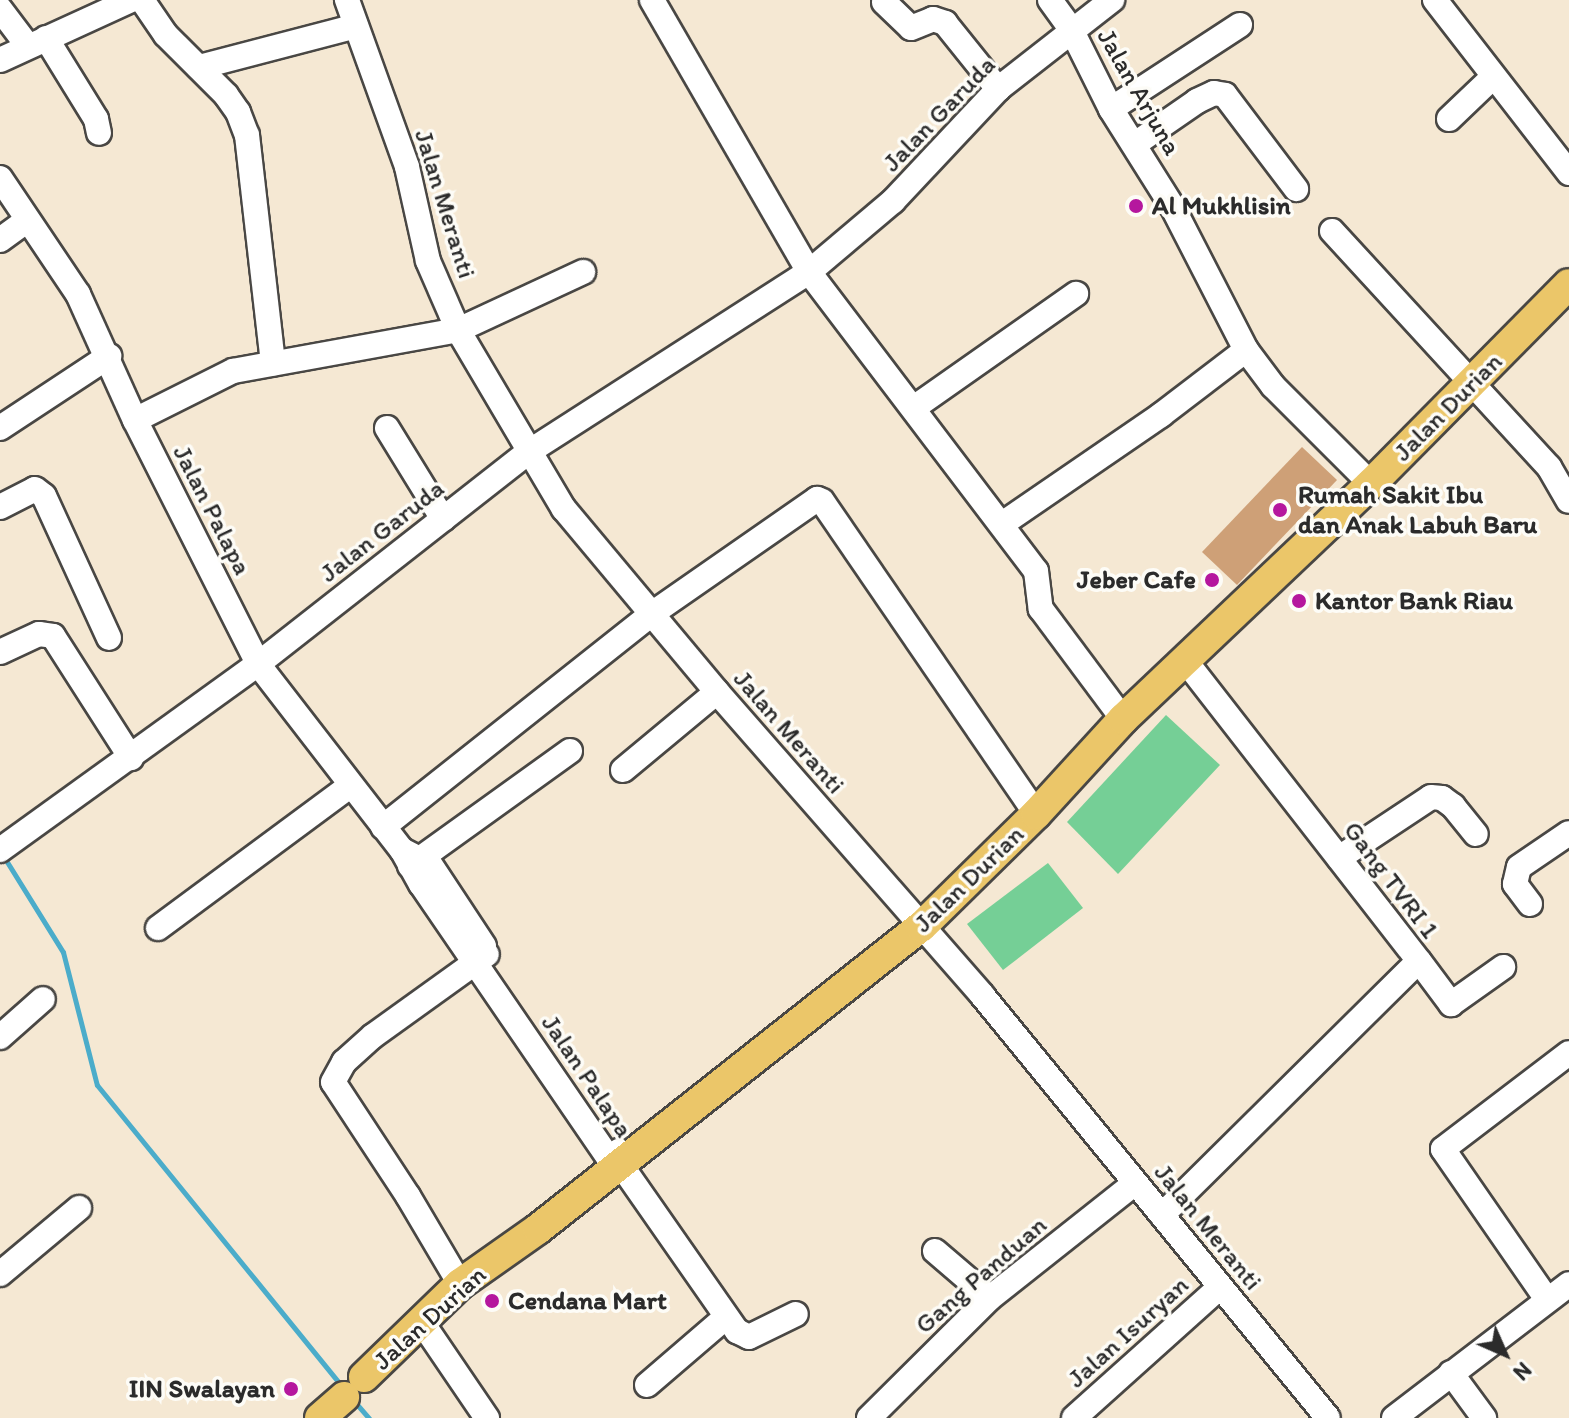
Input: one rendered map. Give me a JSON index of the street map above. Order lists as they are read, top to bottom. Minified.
{"streets":{"main road":["Jalan Durian"],"street":["Jalan Arjuna","Jalan Garuda","Jalan Meranti","Jalan Palapa","Gang TVRI 1","Gang Panduan","Jalan Isuryan"]},"crossings":[["Jalan Arjuna","Jalan Garuda"],["Jalan Arjuna","Jalan Durian"],["Jalan Garuda","Jalan Meranti"],["Jalan Garuda","Jalan Palapa"],["Jalan Meranti","Jalan Durian"],["Jalan Meranti","Gang TVRI 1"],["Jalan Meranti","Gang Panduan"],["Jalan Meranti","Jalan Isuryan"],["Jalan Durian","Jalan Palapa"],["Jalan Durian","Gang TVRI 1"]],"places":["Al Mukhlisin","Rumah Sakit Ibu dan Anak Labuh Baru","Jeber Cafe","Kantor Bank Riau","Cendana Mart","IIN Swalayan"],"north":"bottom right"}
